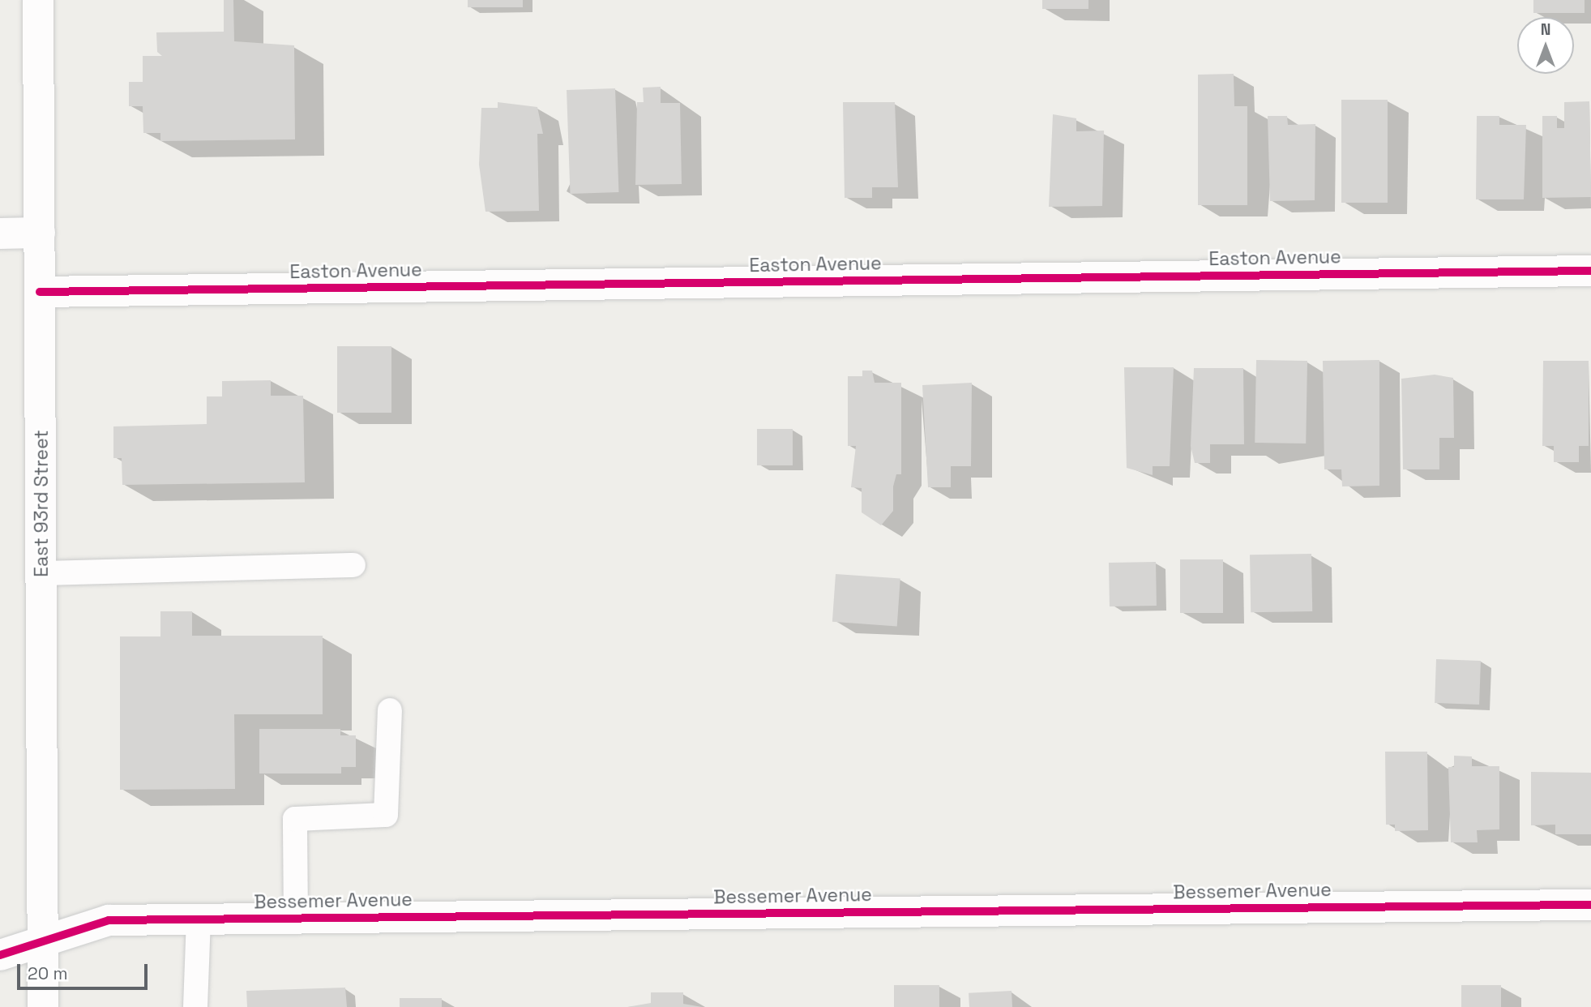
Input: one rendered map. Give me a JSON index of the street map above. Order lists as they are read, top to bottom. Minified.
{"streets":{"street":["Easton Avenue","East 93rd Street","Bessemer Avenue"]},"crossings":[["Easton Avenue","East 93rd Street"],["East 93rd Street","Bessemer Avenue"]],"scale_bar":"20 m","north":"top"}
